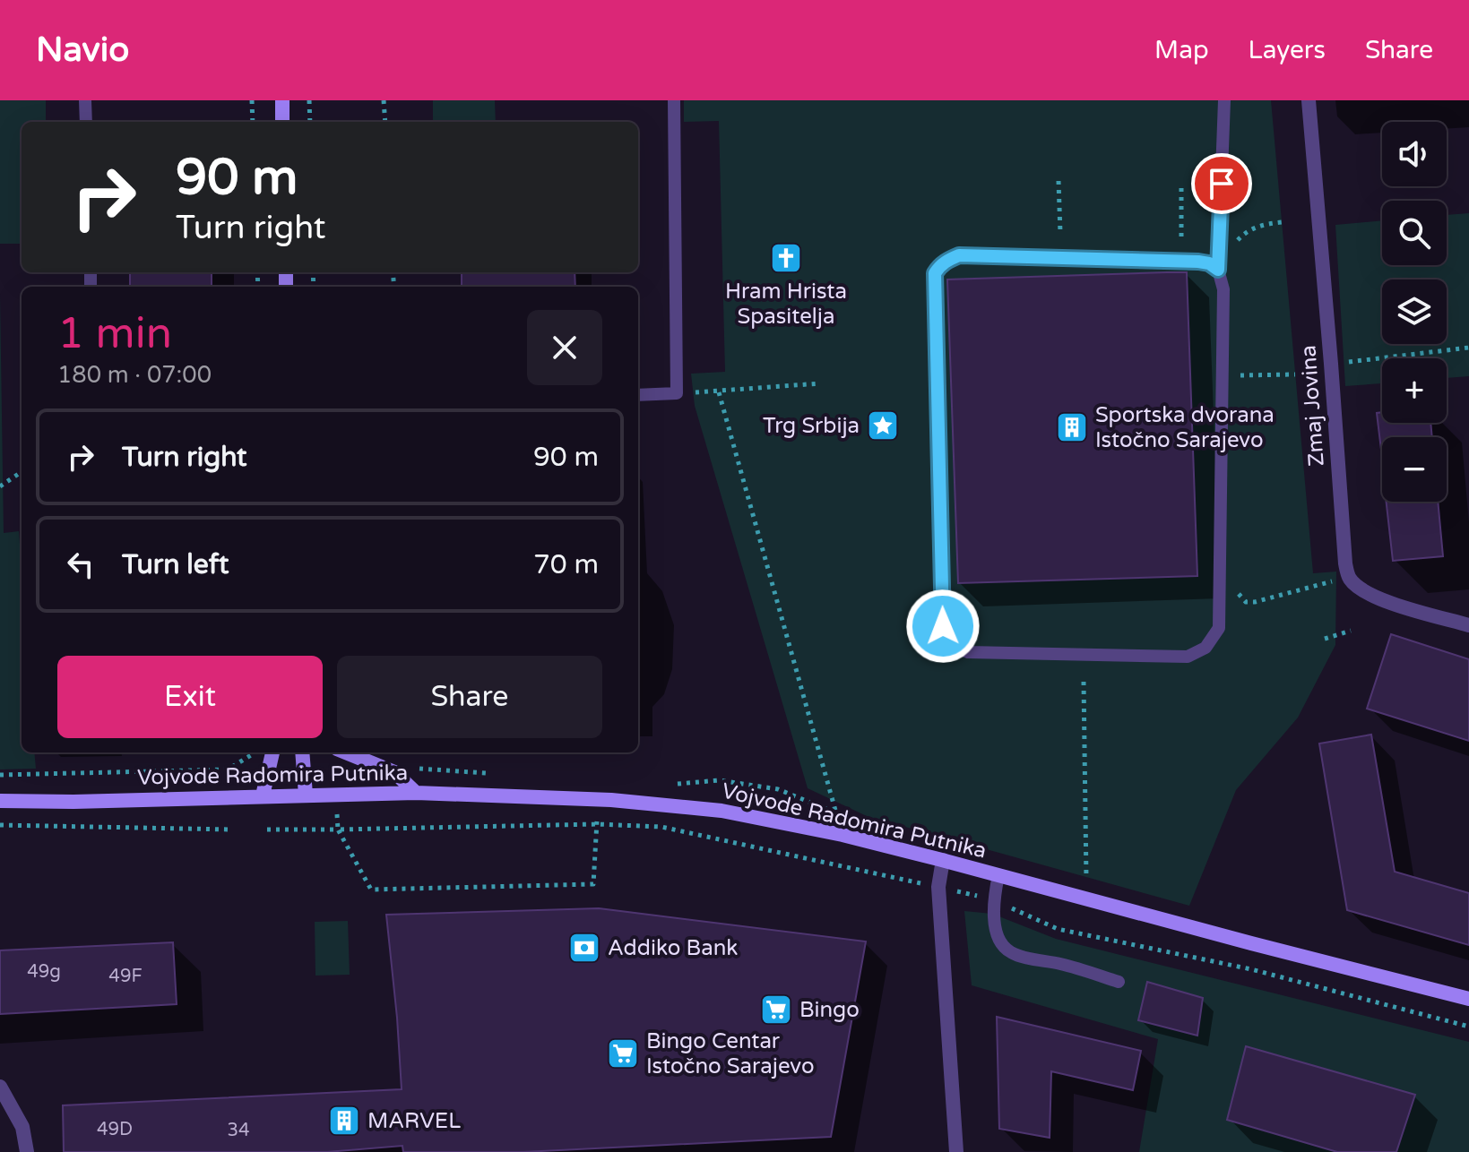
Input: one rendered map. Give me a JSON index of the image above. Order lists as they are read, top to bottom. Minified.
{"streets":{"main road":["Vojvode Radomira Putnika"],"street":["Zmaj Jovina"]},"places":{"church":["Hram Hrista Spasitelja"],"place":["Trg Srbija"],"building":["Sportska dvorana Istočno Sarajevo","MARVEL"],"bank":["Addiko Bank"],"supermarket":["Bingo","Bingo Centar Istočno Sarajevo"]},"house_numbers":["49g","49F","49D","34"],"page":{"header":"Navio","nav":["Map","Layers","Share"],"map_buttons":["+","−"],"turn":["90 m","Turn right"],"heading":["1 min","180 m · 07:00"],"list":[{"name":"Turn right","value":"90 m"},{"name":"Turn left","value":"70 m"}],"buttons":["Exit","Share"]}}
